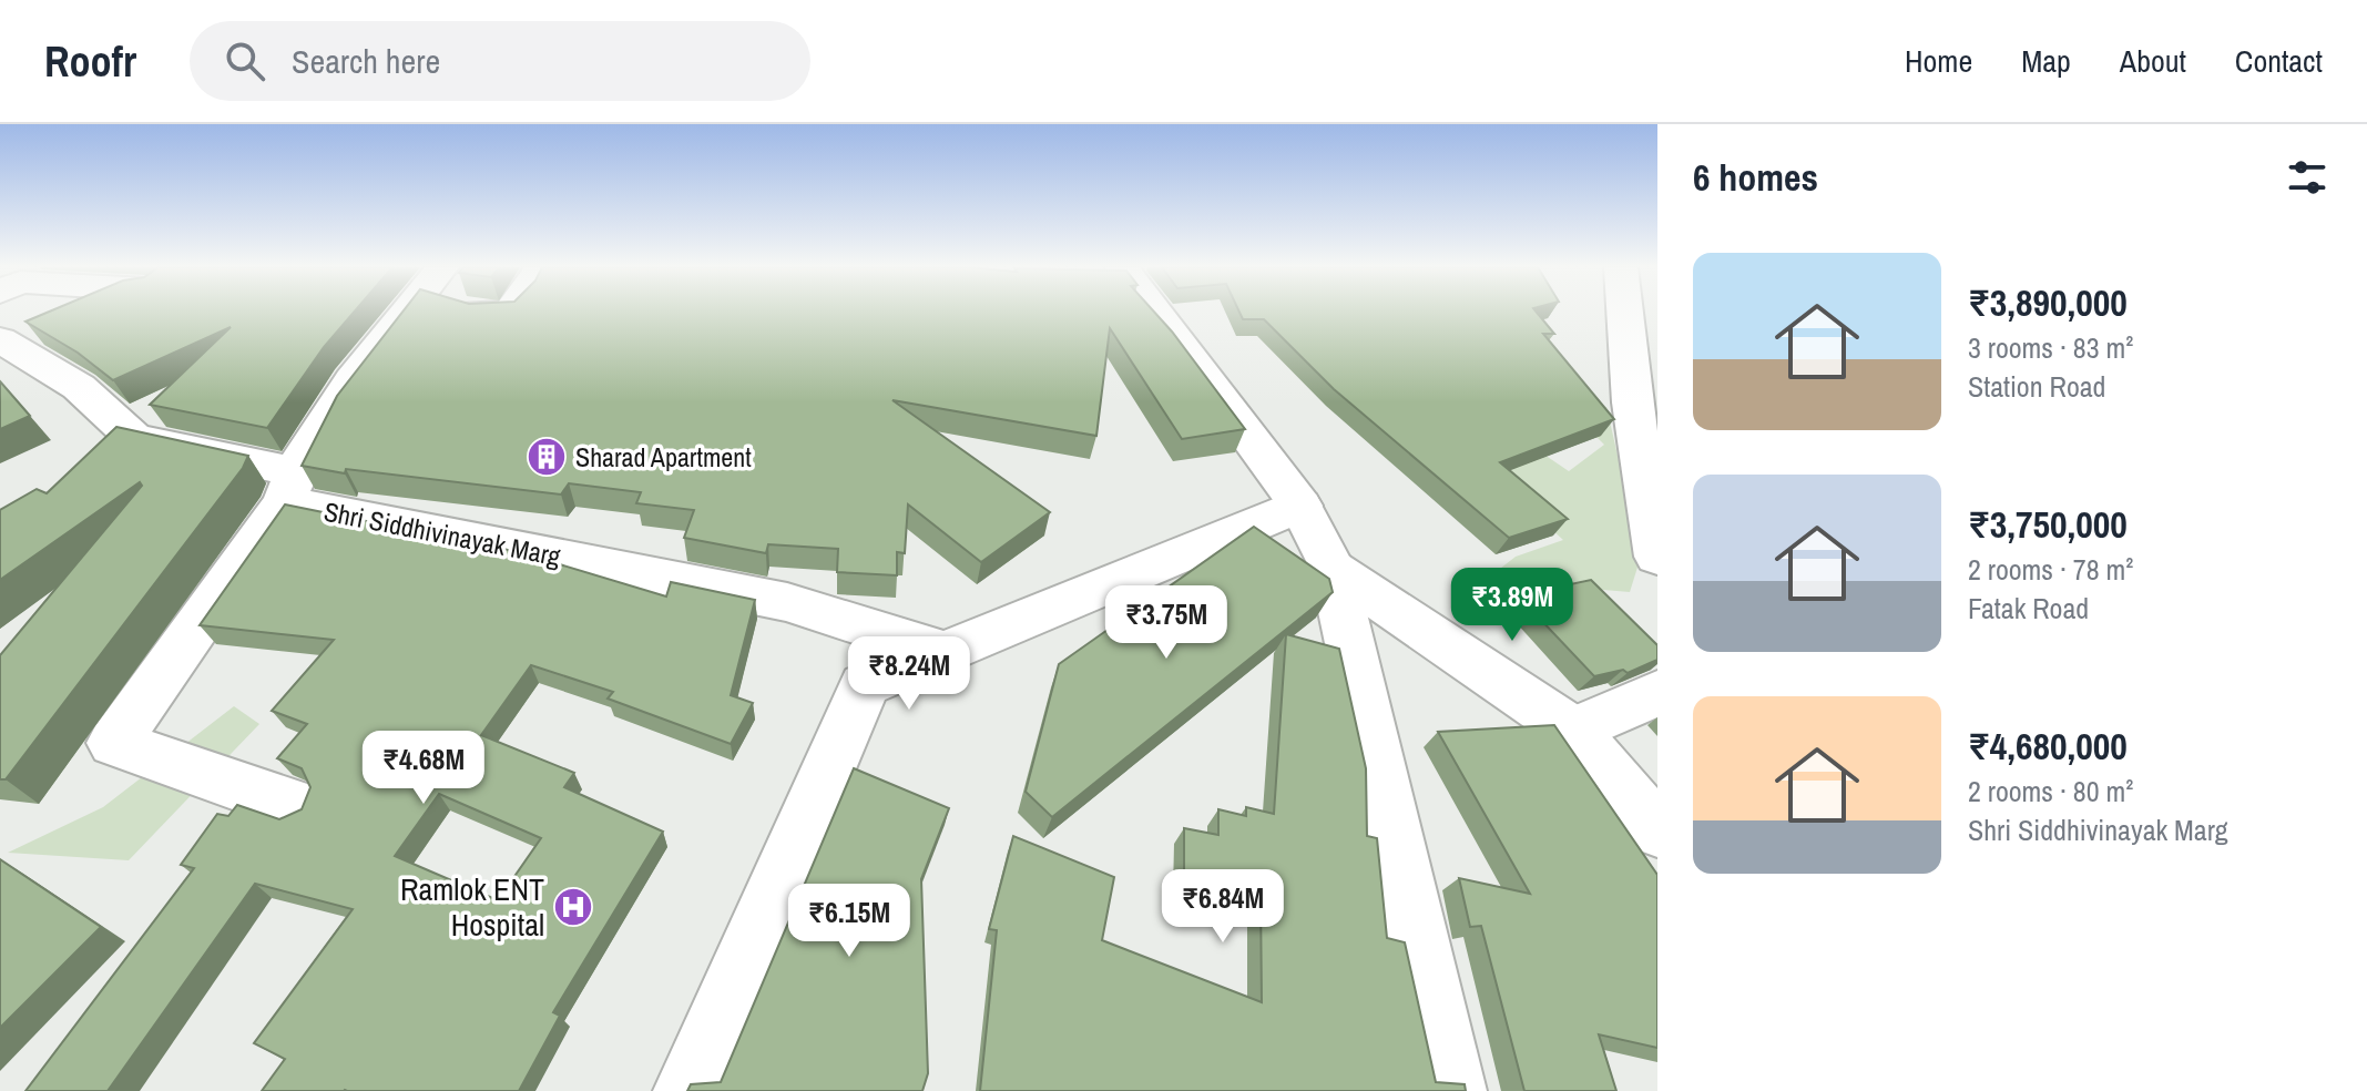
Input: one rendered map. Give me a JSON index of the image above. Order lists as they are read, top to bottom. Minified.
{"streets":{"street":["Shri Siddhivinayak Marg"]},"places":{"building":["Sharad Apartment"],"hospital":["Ramlok ENT Hospital"]},"page":{"header":"Roofr","search":"Search here","nav":["Home","Map","About","Contact"],"heading":"6 homes","list":[{"name":"₹3,890,000","note":"3 rooms · 83 m² · Station Road"},{"name":"₹3,750,000","note":"2 rooms · 78 m² · Fatak Road"},{"name":"₹4,680,000","note":"2 rooms · 80 m² · Shri Siddhivinayak Marg"}],"price":["₹3.89M","₹3.75M","₹8.24M","₹4.68M","₹6.84M","₹6.15M"]}}
